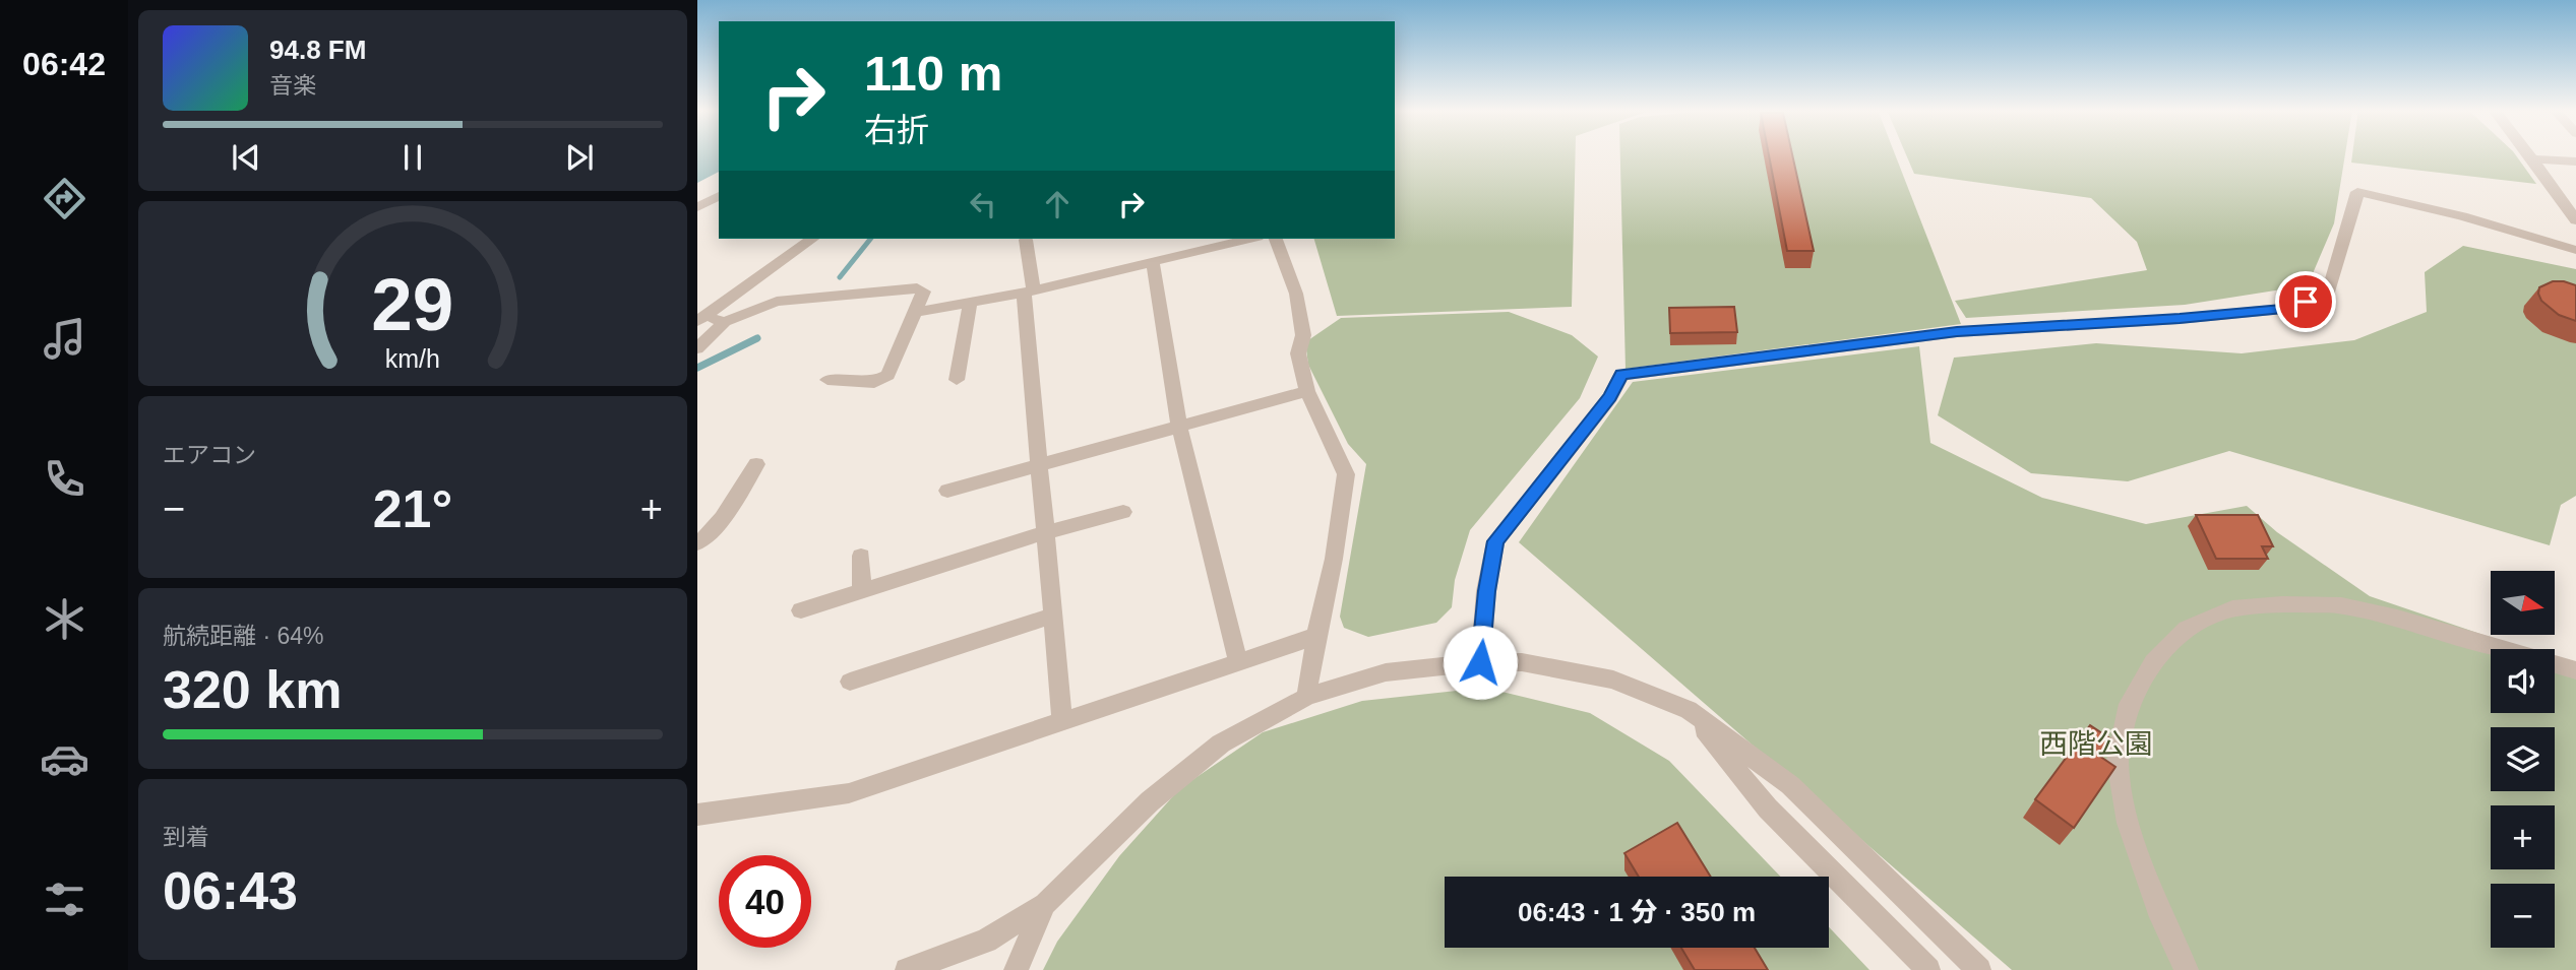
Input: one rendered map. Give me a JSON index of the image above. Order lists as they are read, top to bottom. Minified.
{"parks":["西階公園"],"north":"right","page":{"tabs":"06:42","turn":["110 m","右折"],"song":["94.8 FM","音楽"],"tile":["エアコン",["航続距離 · 64%","320 km"],["到着","06:43"]],"heat":["−","21°","+"],"map_buttons":["+","−"],"limit":"40","trip":"06:43 · 1 分 · 350 m","gauge":["29","km/h"]}}
